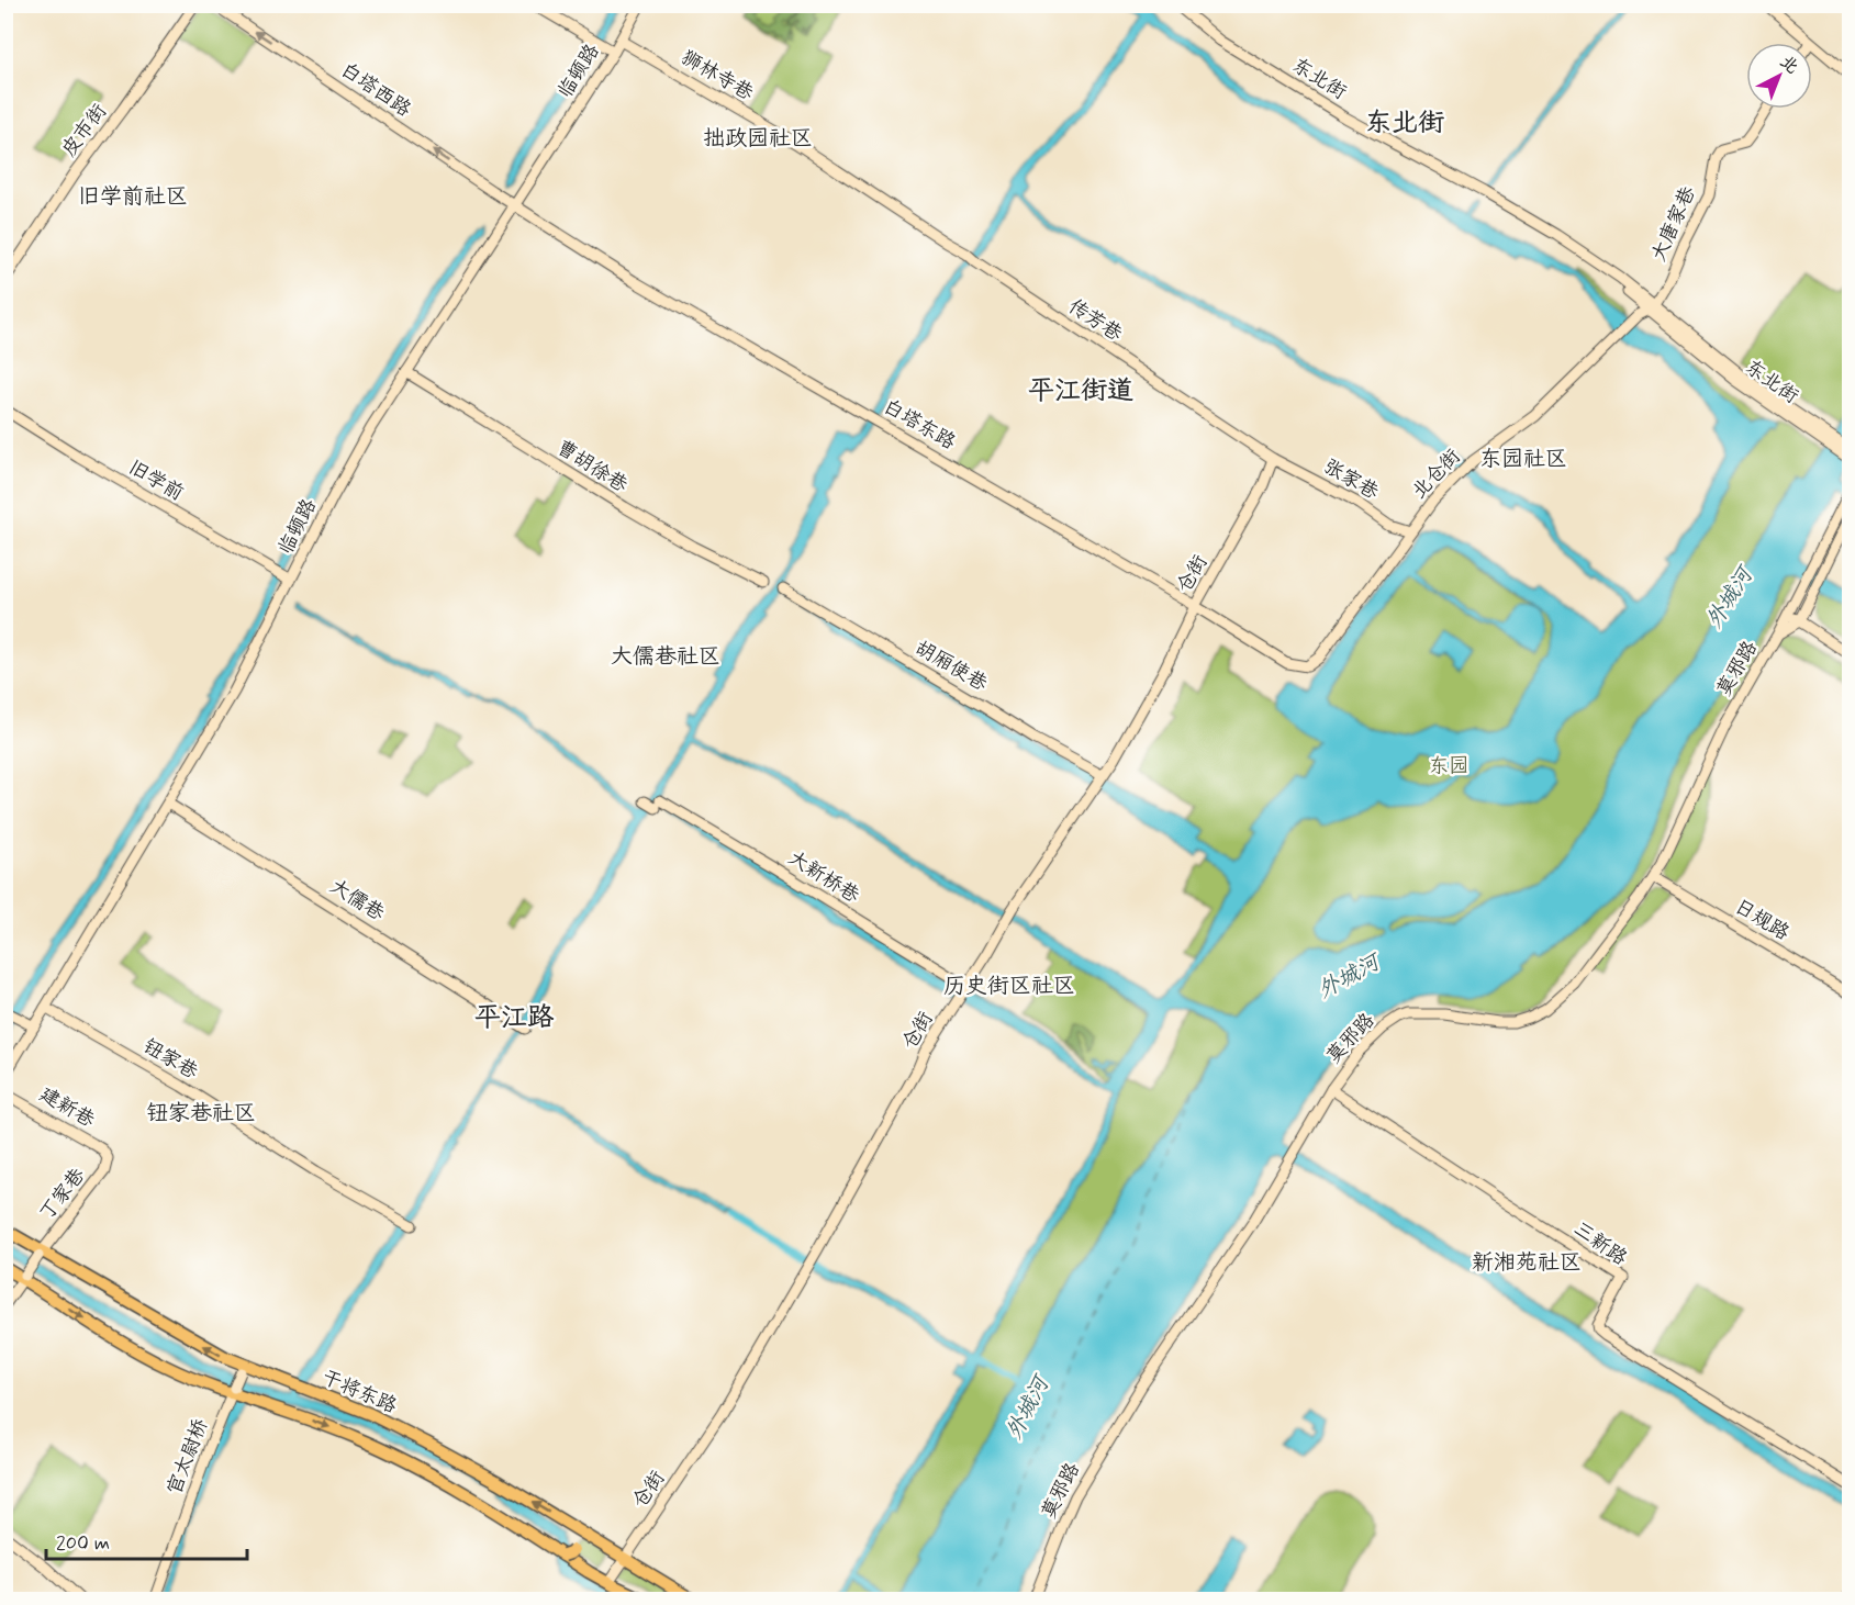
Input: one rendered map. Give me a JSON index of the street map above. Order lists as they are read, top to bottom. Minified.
{"streets":{"main road":["干将东路"],"street":["临顿路","狮林寺巷","东北街","白塔西路","皮市街","大唐家巷","传芳巷","白塔东路","曹胡徐巷","北仓街","张家巷","旧学前","仓街","胡厢使巷","莫邪路","大新桥巷","大儒巷","日规路","钮家巷","建新巷","丁家巷","三新路","官太尉桥"]},"crossings":[["临顿路","狮林寺巷"],["临顿路","白塔西路"],["临顿路","白塔东路"],["临顿路","曹胡徐巷"],["临顿路","旧学前"],["临顿路","大儒巷"],["临顿路","钮家巷"],["狮林寺巷","传芳巷"],["东北街","大唐家巷"],["东北街","北仓街"],["白塔西路","白塔东路"],["大唐家巷","北仓街"],["传芳巷","张家巷"],["传芳巷","仓街"],["白塔东路","北仓街"],["白塔东路","仓街"],["北仓街","张家巷"],["张家巷","仓街"],["仓街","胡厢使巷"],["仓街","大新桥巷"],["仓街","干将东路"],["莫邪路","日规路"],["莫邪路","三新路"],["建新巷","丁家巷"],["丁家巷","干将东路"],["干将东路","官太尉桥"]],"one_way":["白塔西路"],"districts":["东北街","拙政园社区","旧学前社区","平江街道","东园社区","大儒巷社区","历史街区社区","平江路","钮家巷社区","新湘苑社区"],"water":["外城河"],"parks":["东园"],"scale_bar":"200 m","north":"top right"}
